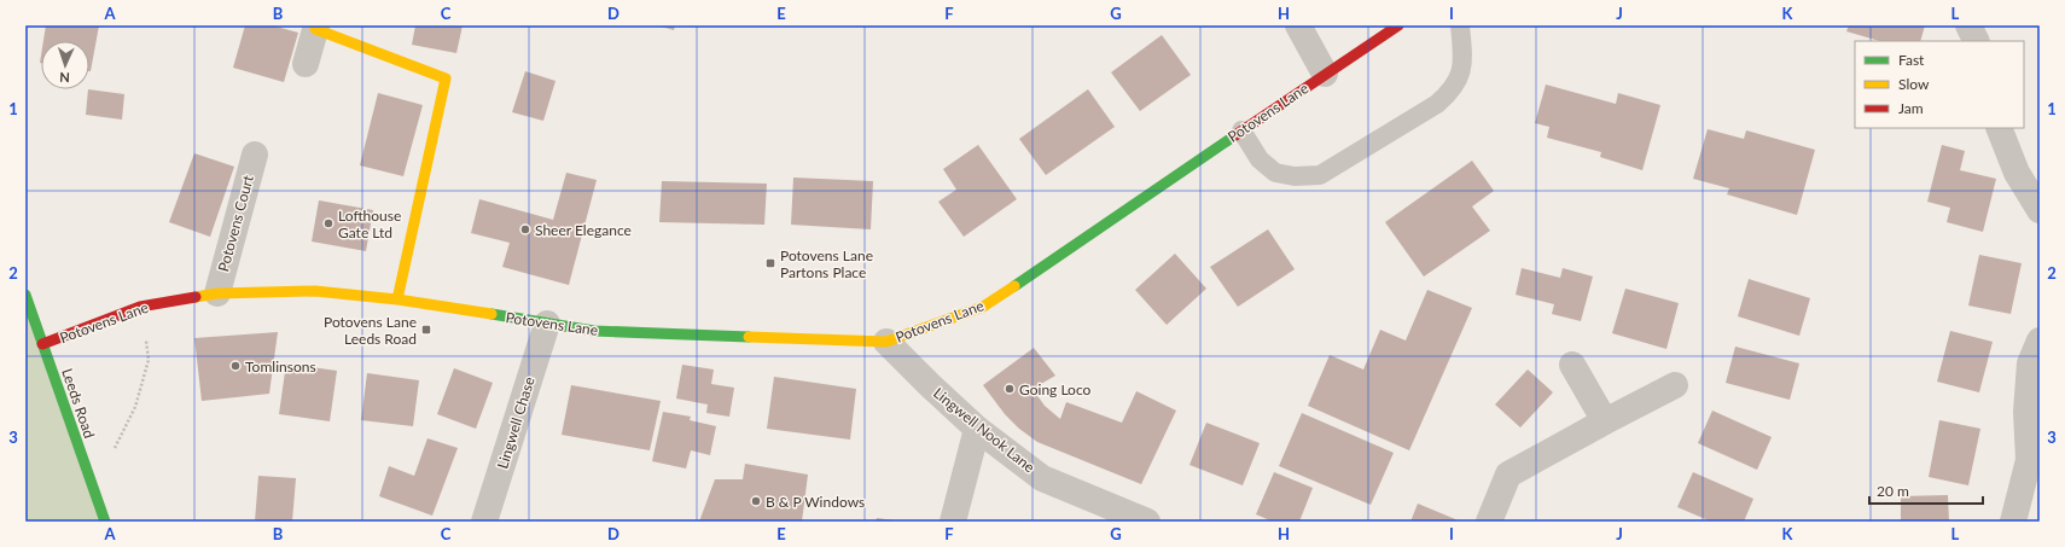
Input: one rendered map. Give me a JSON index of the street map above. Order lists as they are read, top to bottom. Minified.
{"streets":{"street":["Potovens Lane","Potovens Court","Leeds Road","Lingwell Chase","Lingwell Nook Lane"]},"crossings":[["Potovens Lane","Potovens Court"],["Potovens Lane","Leeds Road"],["Potovens Lane","Lingwell Chase"],["Potovens Lane","Lingwell Nook Lane"]],"places":{"other":["Lofthouse Gate Ltd","Sheer Elegance","Tomlinsons","Going Loco","B & P Windows"],"transit":["Potovens Lane Partons Place","Potovens Lane Leeds Road"]},"legend":["Fast","Slow","Jam"],"scale_bar":"20 m","north":"bottom","grid":{"columns":["A","B","C","D","E","F","G","H","I","J","K","L"],"rows":["1","2","3"]}}
